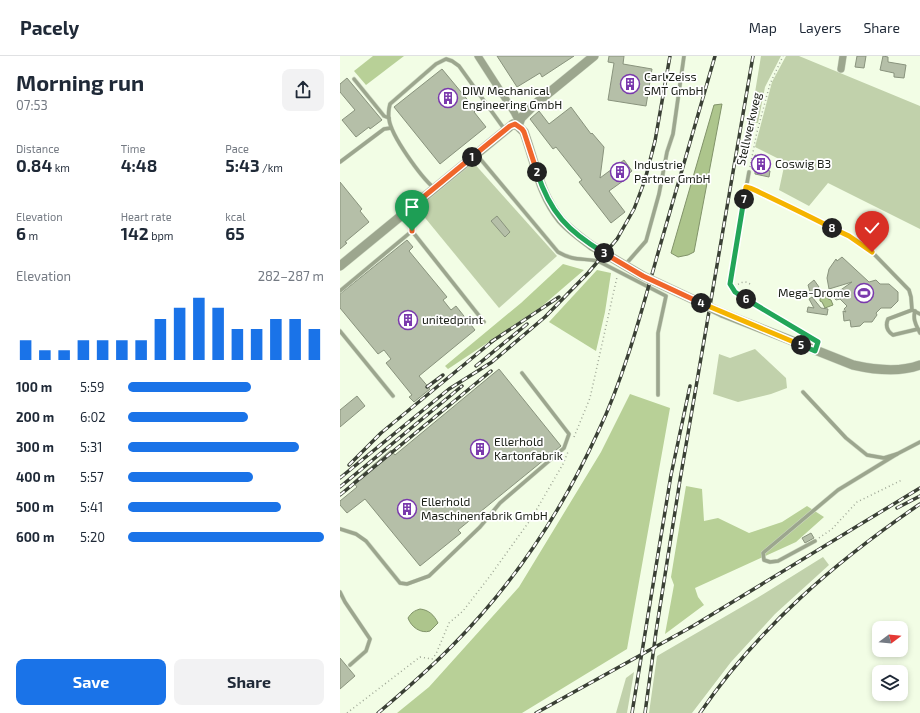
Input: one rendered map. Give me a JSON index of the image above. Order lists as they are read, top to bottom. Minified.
{"streets":{"lane":["Stellwerkweg"]},"places":{"building":["Carl Zeiss SMT GmbH","DIW Mechanical Engineering GmbH","Coswig B3","Industrie Partner GmbH","unitedprint","Ellerhold Kartonfabrik","Ellerhold Maschinenfabrik GmbH"],"sports":["Mega-Drome"]},"north":"right","page":{"header":"Pacely","nav":["Map","Layers","Share"],"heading":["Morning run","07:53"],"stats":[["Distance","0.84 km"],["Time","4:48"],["Pace","5:43 /km"],["Elevation","6 m"],["Heart rate","142 bpm"],["kcal","65"]],"pins":["1","2","7","8","3","6","4","5"],"chart":["Elevation","282–287 m"],"list":[{"name":"100 m","note":"5:59"},{"name":"200 m","note":"6:02"},{"name":"300 m","note":"5:31"},{"name":"400 m","note":"5:57"},{"name":"500 m","note":"5:41"},{"name":"600 m","note":"5:20"}],"buttons":["Save","Share"]}}
